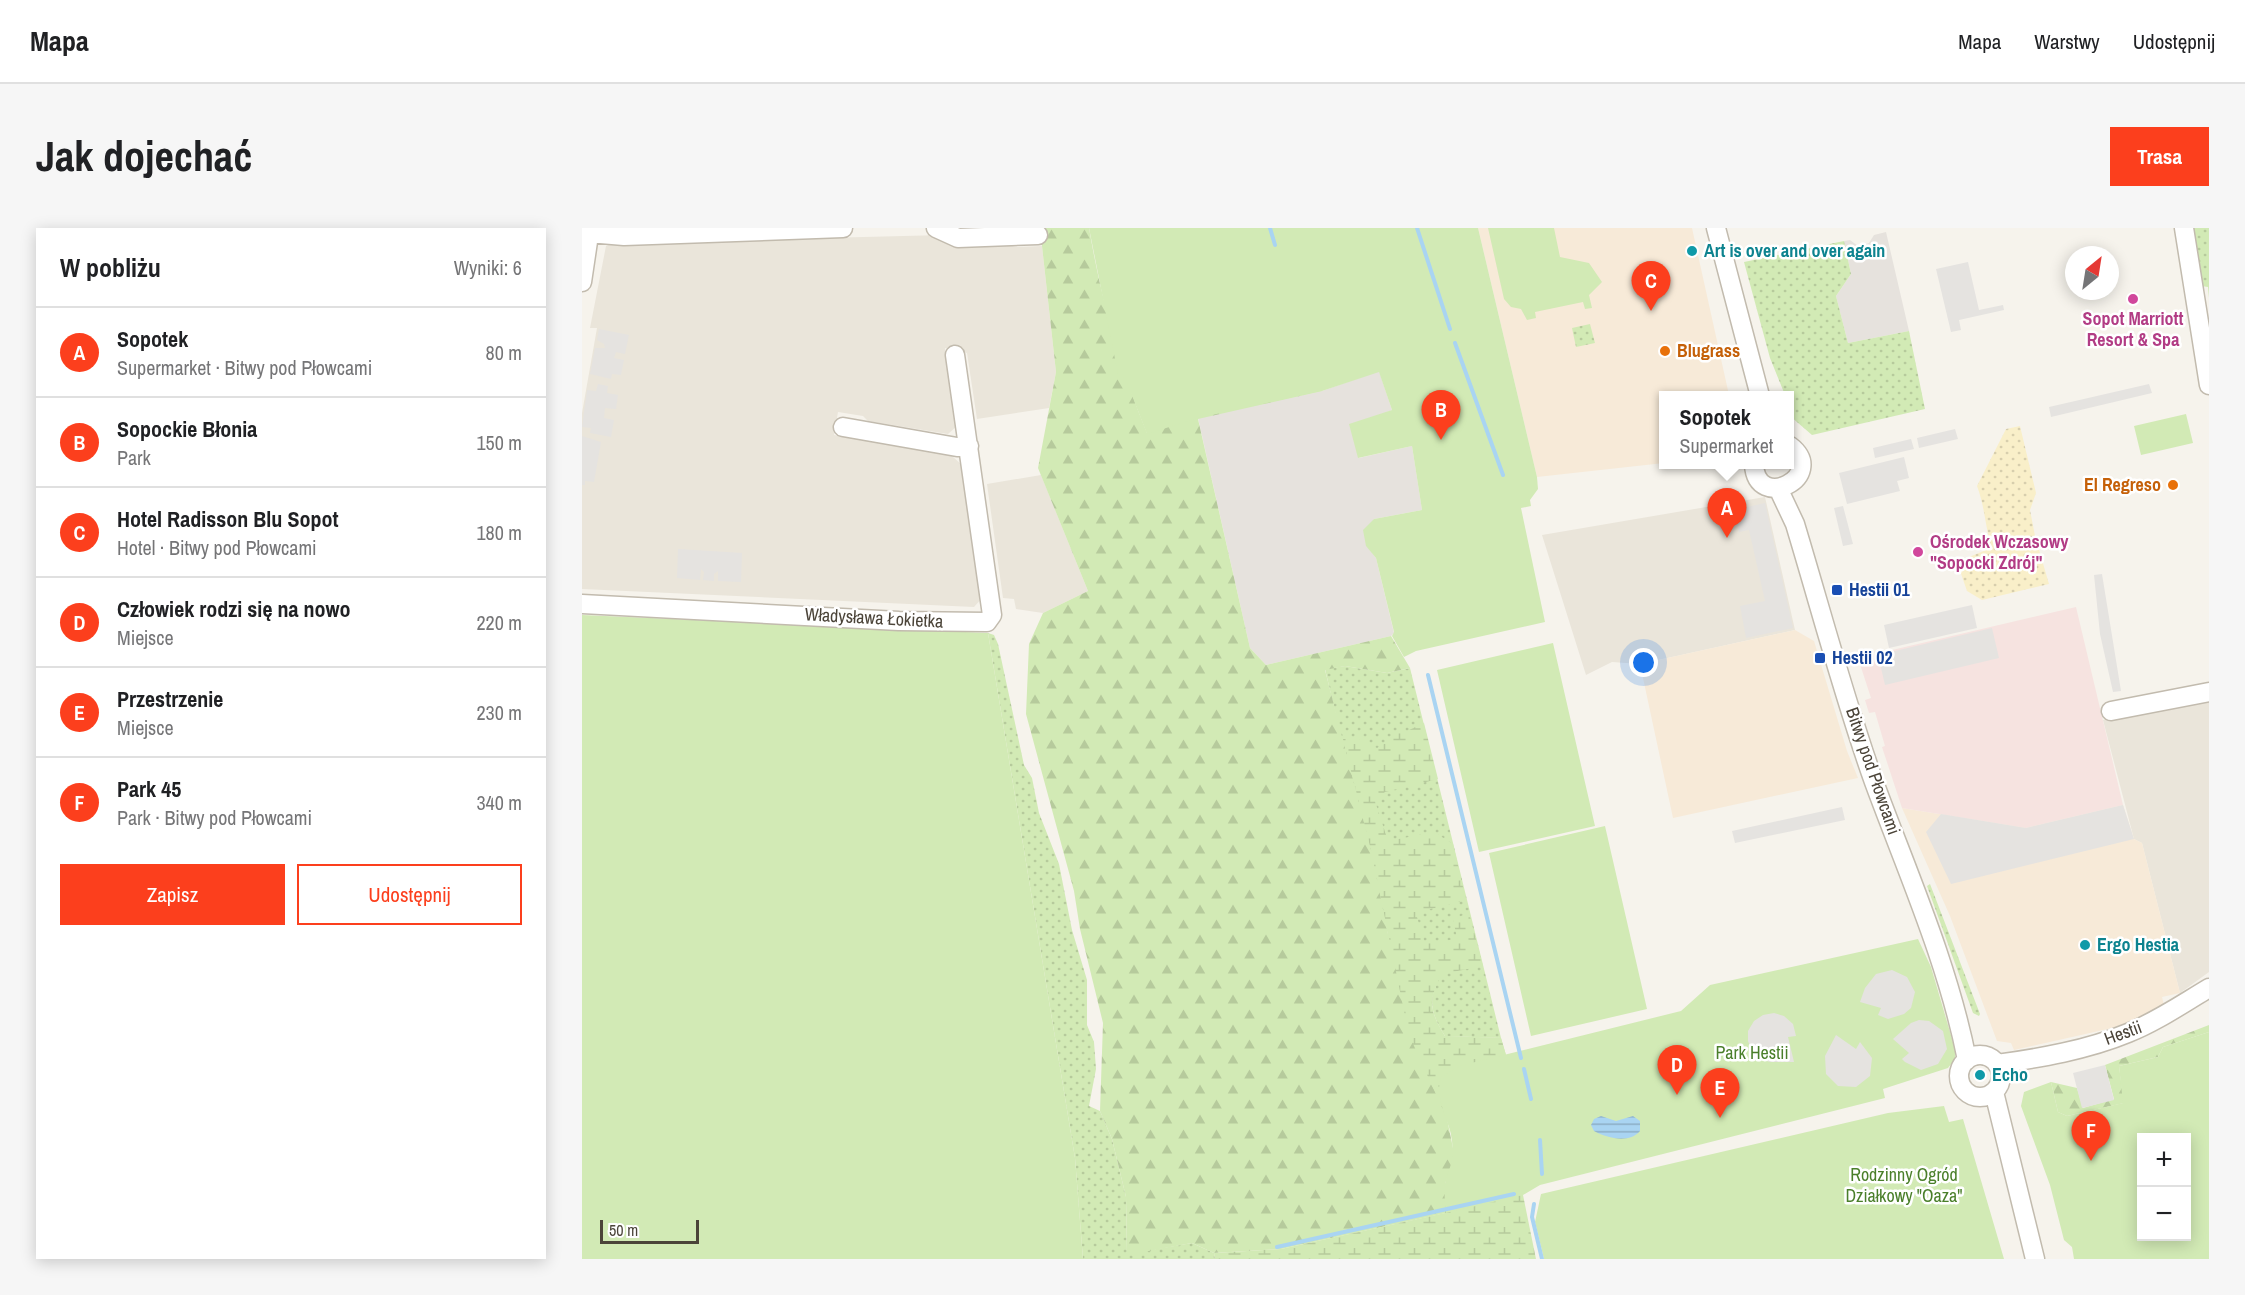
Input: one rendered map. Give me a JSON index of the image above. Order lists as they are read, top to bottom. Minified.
{"streets":{"street":["Władysława Łokietka","Bitwy pod Płowcami","Hestii"]},"parks":["Park Hestii","Rodzinny Ogród Działkowy \"Oaza\""],"places":{"other":["Art is over and over again","Sopot Marriott Resort & Spa","Blugrass","El Regreso","Ośrodek Wczasowy \"Sopocki Zdrój\"","Ergo Hestia","Echo"],"transit":["Hestii 01","Hestii 02"]},"scale_bar":"50 m","north":"top right","page":{"header":"Mapa","nav":["Mapa","Warstwy","Udostępnij"],"buttons":["Trasa",["Zapisz","Udostępnij"]],"title":"Jak dojechać","heading":["W pobliżu","Wyniki: 6"],"pins":["C","B","A","D","E","F"],"list":[{"mark":"A","name":"Sopotek","note":"Supermarket · Bitwy pod Płowcami","value":"80 m"},{"mark":"B","name":"Sopockie Błonia","note":"Park","value":"150 m"},{"mark":"C","name":"Hotel Radisson Blu Sopot","note":"Hotel · Bitwy pod Płowcami","value":"180 m"},{"mark":"D","name":"Człowiek rodzi się na nowo","note":"Miejsce","value":"220 m"},{"mark":"E","name":"Przestrzenie","note":"Miejsce","value":"230 m"},{"mark":"F","name":"Park 45","note":"Park · Bitwy pod Płowcami","value":"340 m"}],"popup":["Sopotek","Supermarket"],"map_buttons":["+","−"],"scale":"50 m"}}
